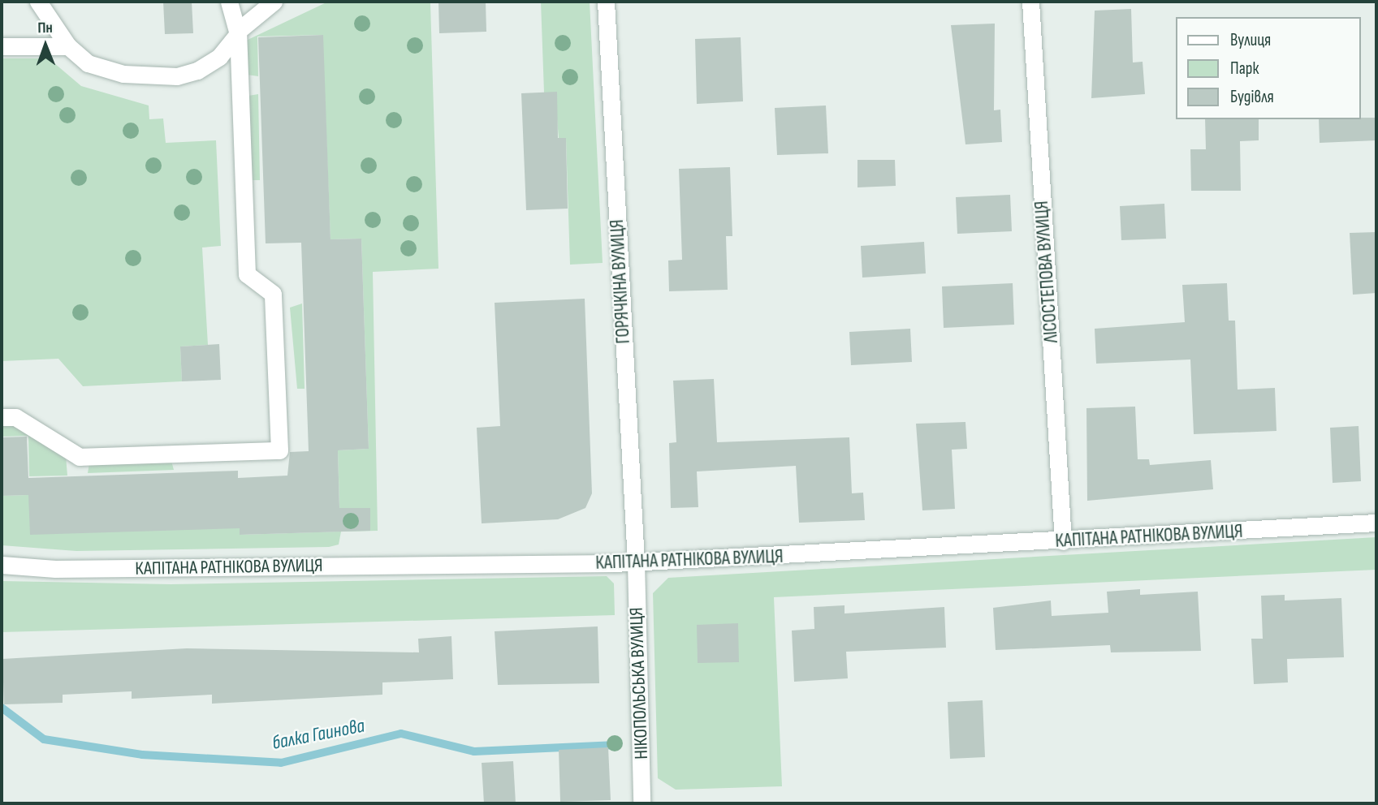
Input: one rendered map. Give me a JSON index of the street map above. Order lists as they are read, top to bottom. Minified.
{"streets":{"street":["ЛІСОСТЕПОВА ВУЛИЦЯ","ГОРЯЧКІНА ВУЛИЦЯ","КАПІТАНА РАТНІКОВА ВУЛИЦЯ","НІКОПОЛЬСЬКА ВУЛИЦЯ"]},"crossings":[["ЛІСОСТЕПОВА ВУЛИЦЯ","КАПІТАНА РАТНІКОВА ВУЛИЦЯ"],["ГОРЯЧКІНА ВУЛИЦЯ","КАПІТАНА РАТНІКОВА ВУЛИЦЯ"],["ГОРЯЧКІНА ВУЛИЦЯ","НІКОПОЛЬСЬКА ВУЛИЦЯ"],["КАПІТАНА РАТНІКОВА ВУЛИЦЯ","НІКОПОЛЬСЬКА ВУЛИЦЯ"]],"water":["балка Гаинова"],"legend":["Вулиця","Парк","Будівля"],"north":"top"}
